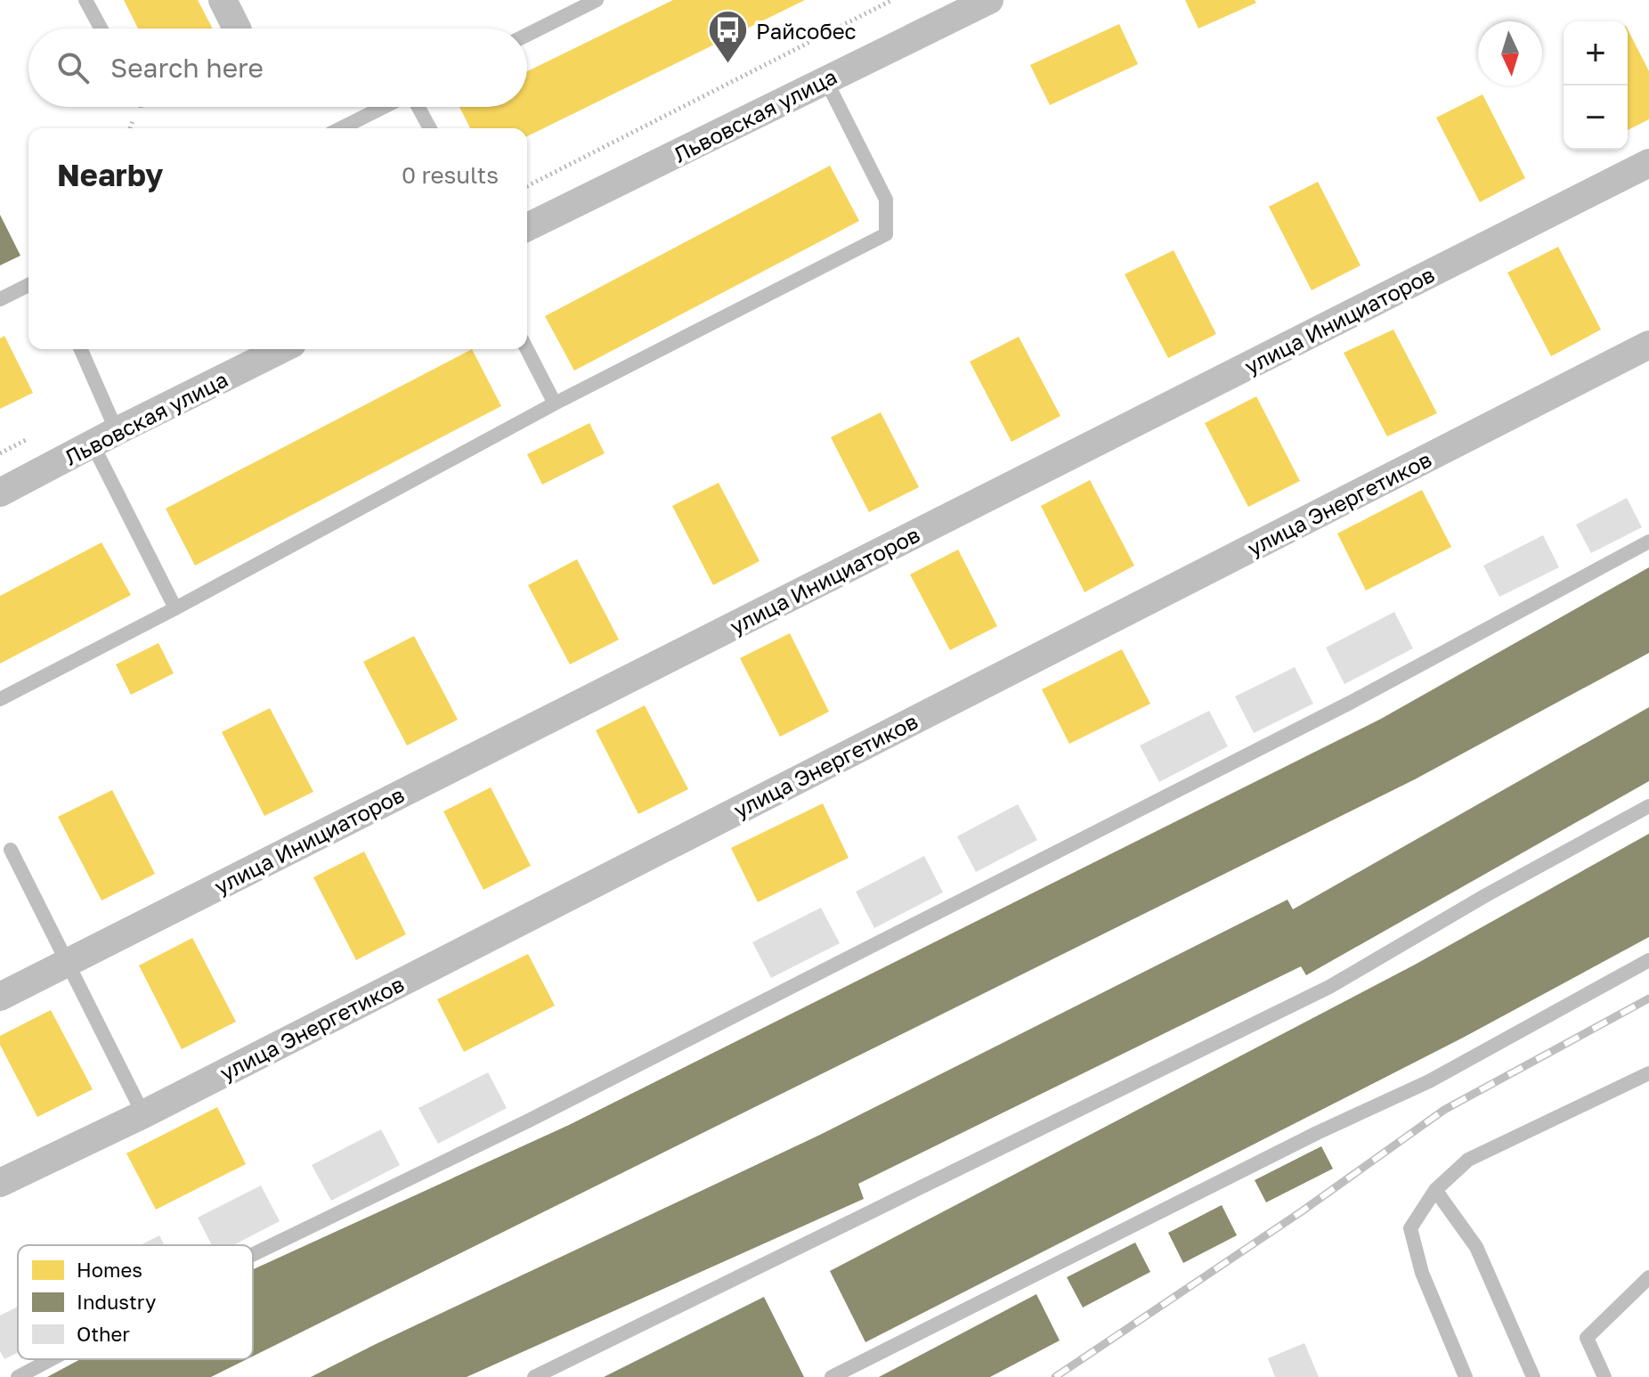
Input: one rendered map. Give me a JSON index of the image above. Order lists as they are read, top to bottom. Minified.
{"streets":{"street":["Львовская улица","улица Инициаторов","улица Энергетиков"]},"places":{"bus stop":["Райсобес"]},"legend":["Homes","Industry","Other"],"north":"bottom","page":{"map_buttons":["+","−"],"search":"Search here","heading":["Nearby","0 results"]}}
